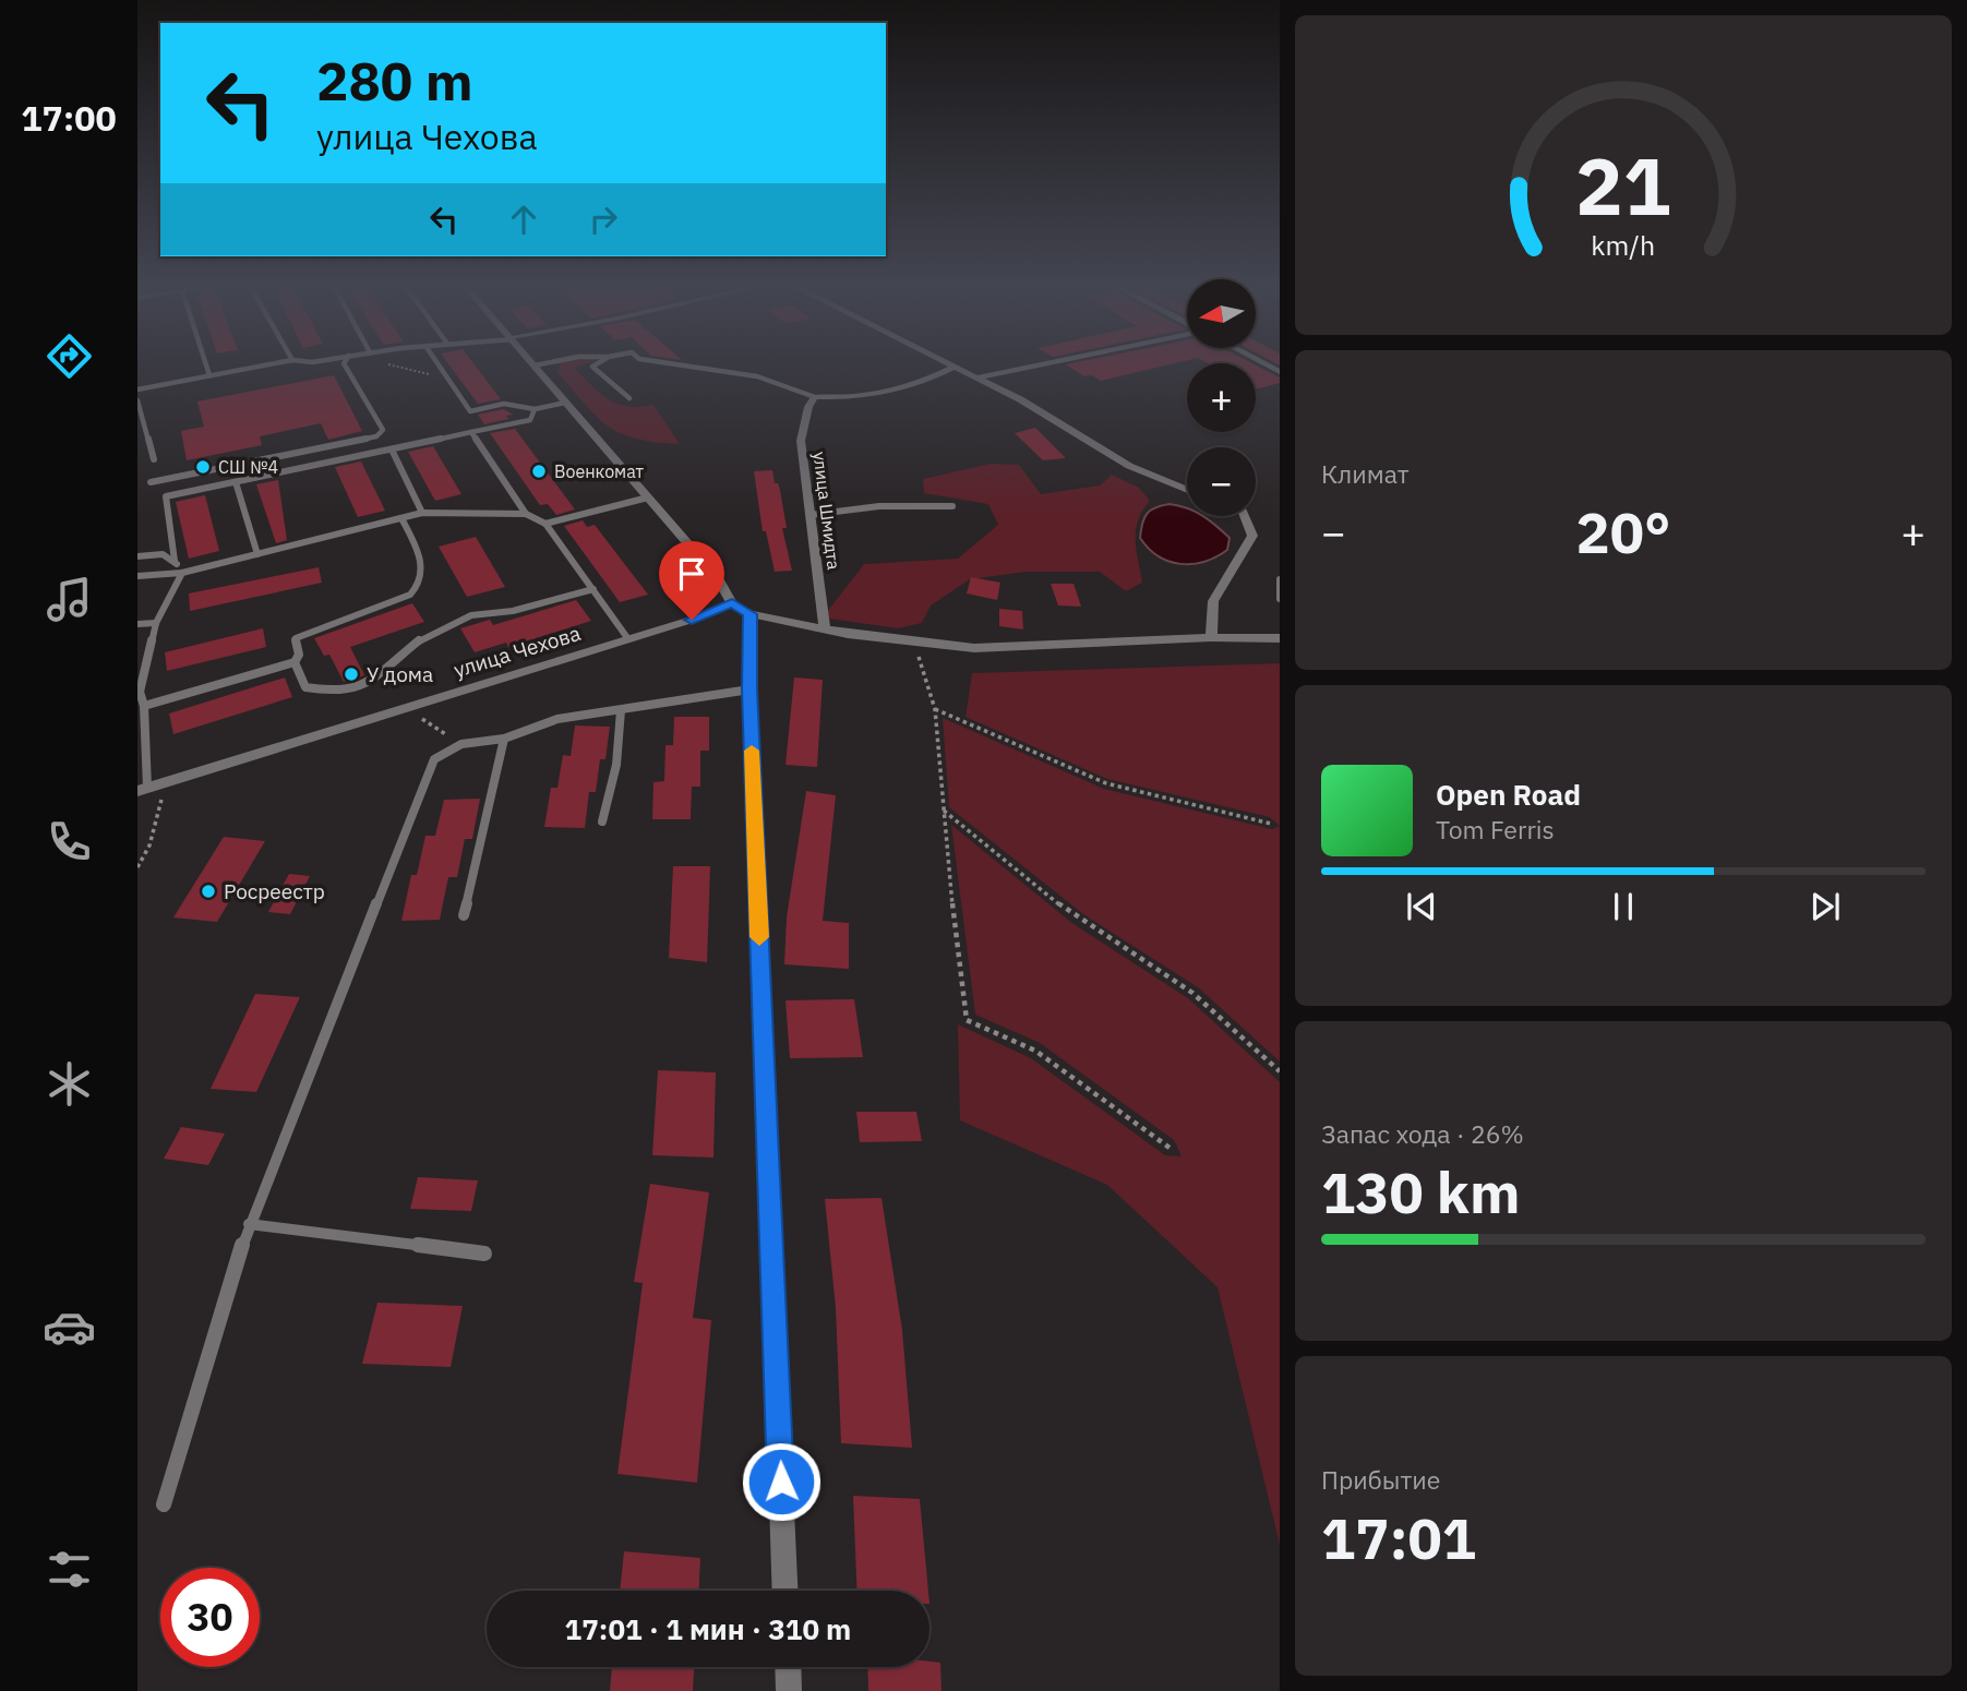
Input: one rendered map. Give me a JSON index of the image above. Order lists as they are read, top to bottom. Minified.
{"streets":{"street":["улица Шмидта","улица Чехова"]},"places":["СШ №4","Военкомат","У дома","Росреестр"],"north":"left","page":{"tabs":"17:00","turn":["280 m","улица Чехова"],"map_buttons":["+","−"],"tile":["Климат",["Запас хода · 26%","130 km"],["Прибытие","17:01"]],"heat":["−","20°","+"],"song":["Open Road","Tom Ferris"],"limit":"30","trip":"17:01 · 1 мин · 310 m","gauge":["21","km/h"]}}
